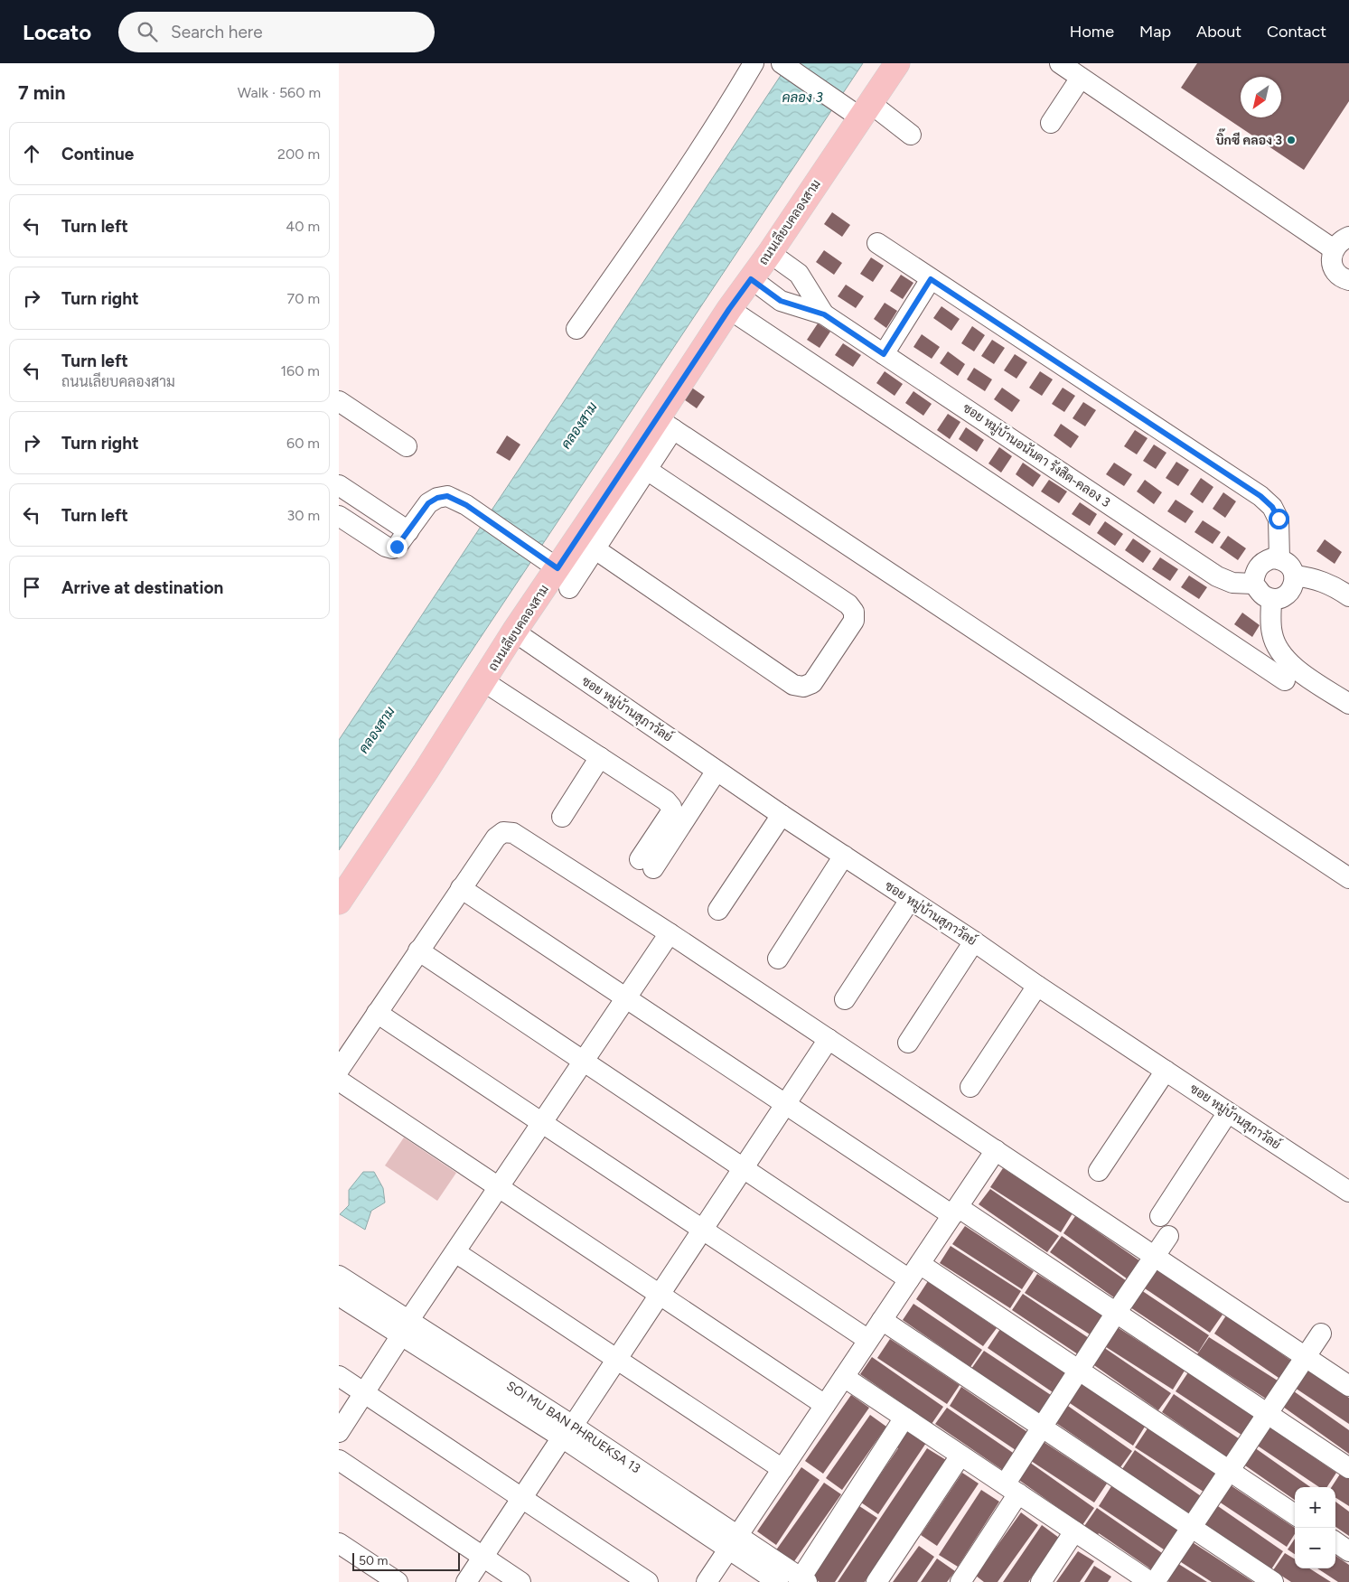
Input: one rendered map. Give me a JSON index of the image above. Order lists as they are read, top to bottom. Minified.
{"streets":{"main road":["ถนนเลียบคลองสาม"],"street":["ซอย หมู่บ้านอนันดา รังสิต-คลอง 3","ซอย หมู่บ้านสุภาวัลย์","SOI MU BAN PHRUEKSA 13"]},"crossings":[["ถนนเลียบคลองสาม","ซอย หมู่บ้านอนันดา รังสิต-คลอง 3"],["ถนนเลียบคลองสาม","ซอย หมู่บ้านสุภาวัลย์"]],"water":["คลอง 3","คลองสาม"],"places":["บิ๊กซี คลอง 3"],"scale_bar":"50 m","north":"bottom left","page":{"header":"Locato","search":"Search here","nav":["Home","Map","About","Contact"],"heading":["7 min","Walk · 560 m"],"list":[["Continue","200 m"],["Turn left","40 m"],["Turn right","70 m"],["Turn left","ถนนเลียบคลองสาม","160 m"],["Turn right","60 m"],["Turn left","30 m"],"Arrive at destination"],"map_buttons":["+","−"],"scale":"50 m"}}
